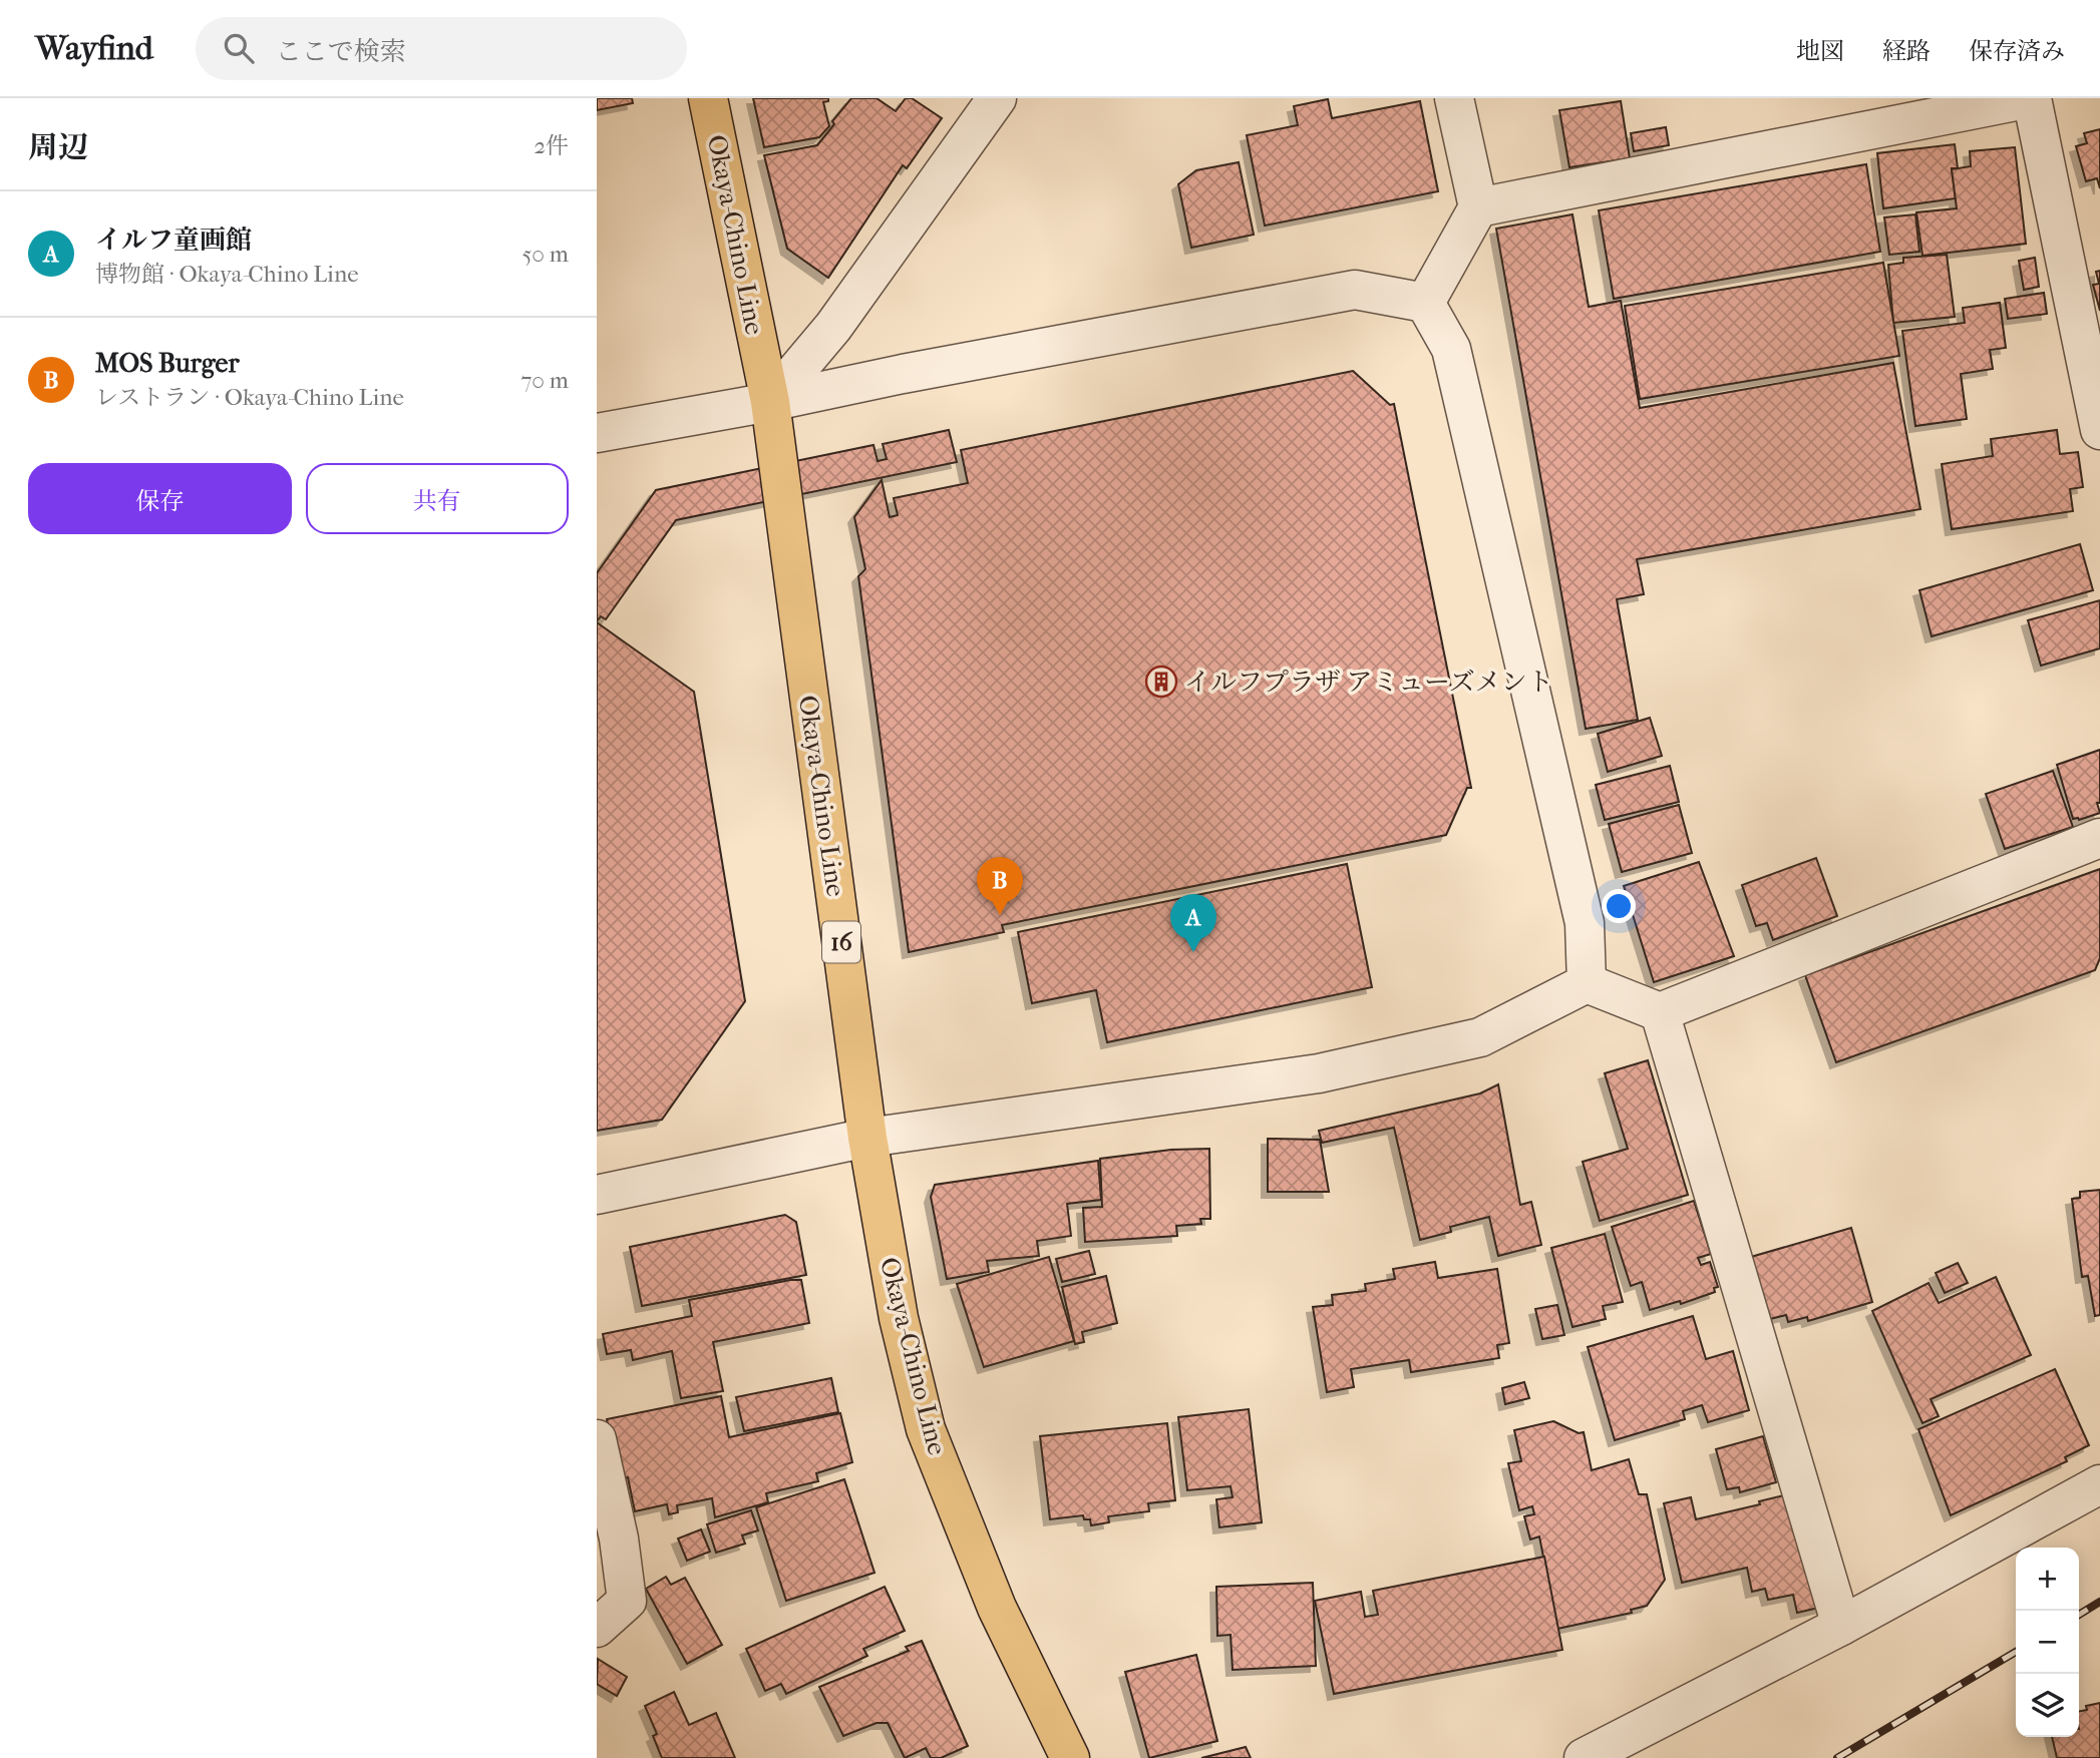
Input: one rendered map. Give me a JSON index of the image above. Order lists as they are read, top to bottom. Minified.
{"streets":{"main road":["Okaya-Chino Line","16"]},"places":{"building":["イルフプラザ アミューズメント"]},"page":{"header":"Wayfind","search":"ここで検索","nav":["地図","経路","保存済み"],"heading":["周辺","2件"],"list":[{"mark":"A","name":"イルフ童画館","note":"博物館 · Okaya-Chino Line","value":"50 m"},{"mark":"B","name":"MOS Burger","note":"レストラン · Okaya-Chino Line","value":"70 m"}],"buttons":["保存","共有"],"pins":["B","A"],"map_buttons":["+","−"]}}
